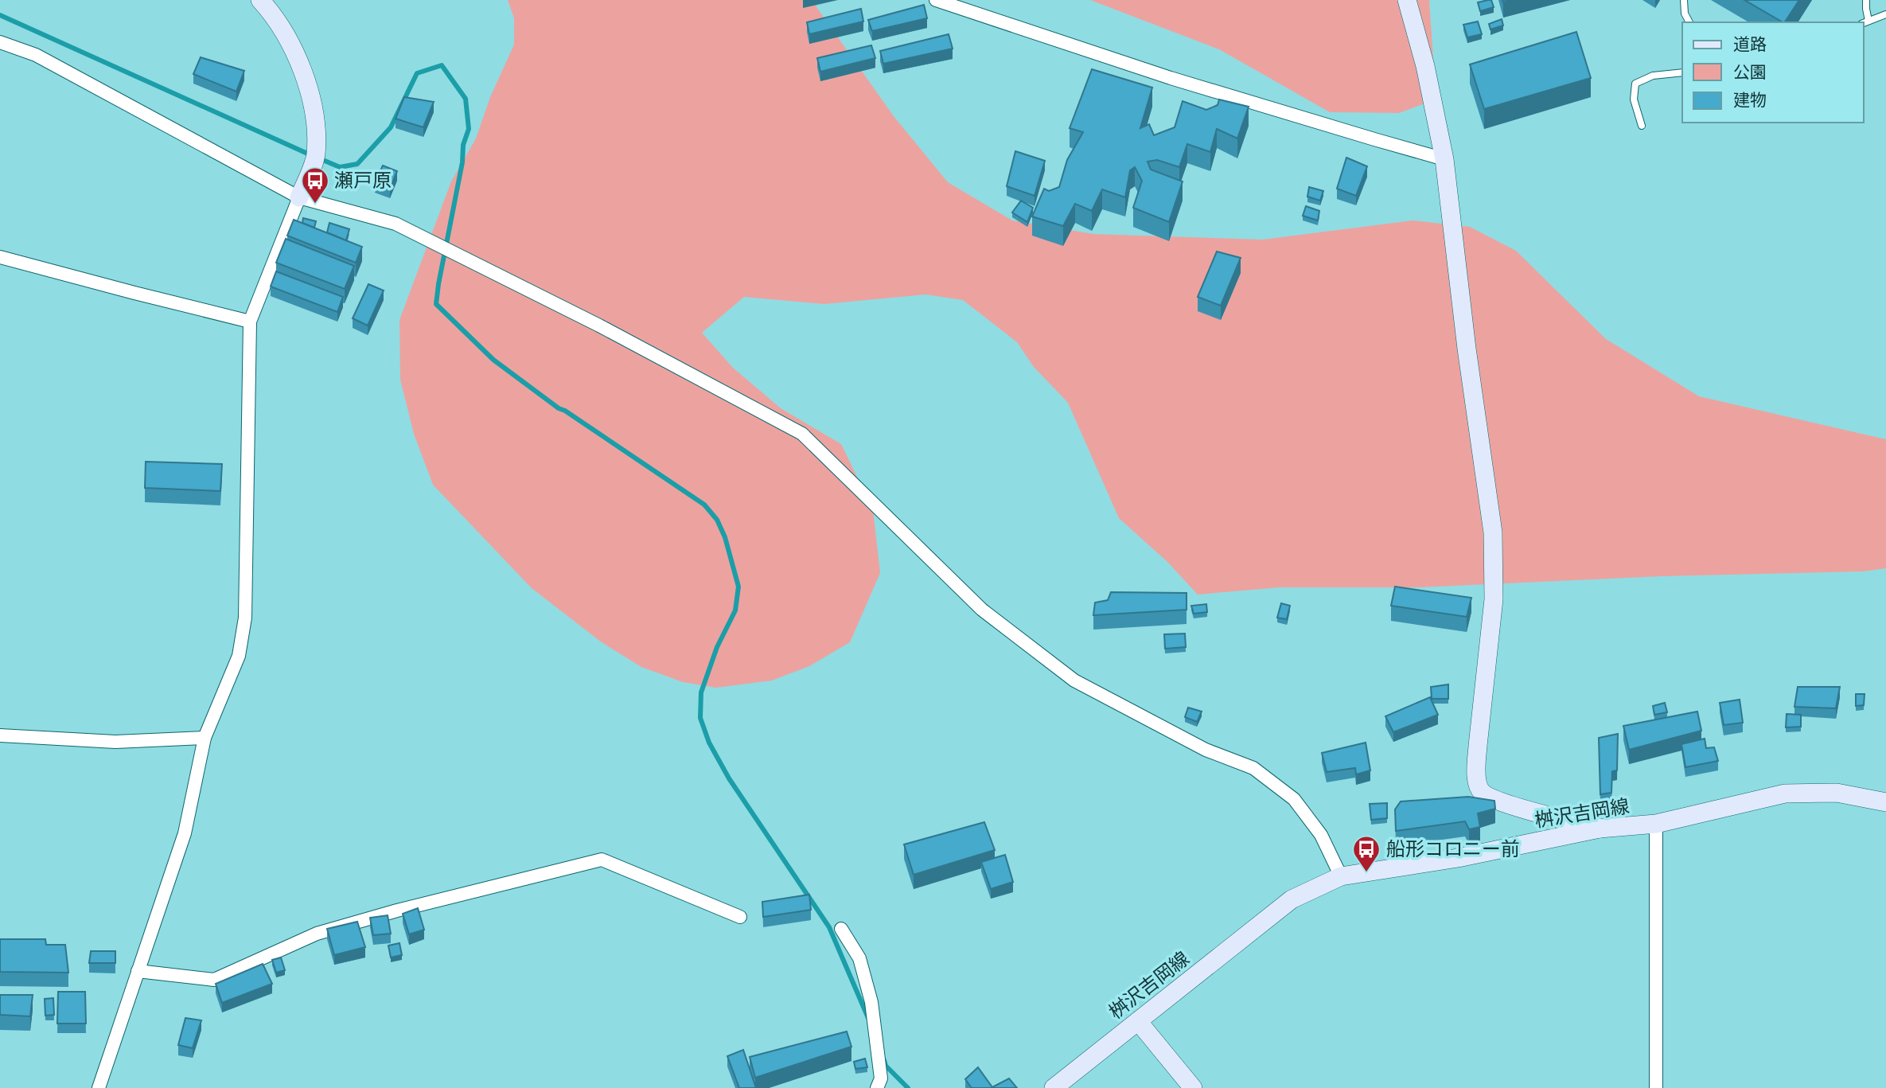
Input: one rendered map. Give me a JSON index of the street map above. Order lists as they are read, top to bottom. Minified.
{"streets":{"street":["桝沢吉岡線"]},"places":{"bus stop":["瀬戸原","船形コロニー前"]},"legend":["道路","公園","建物"]}
